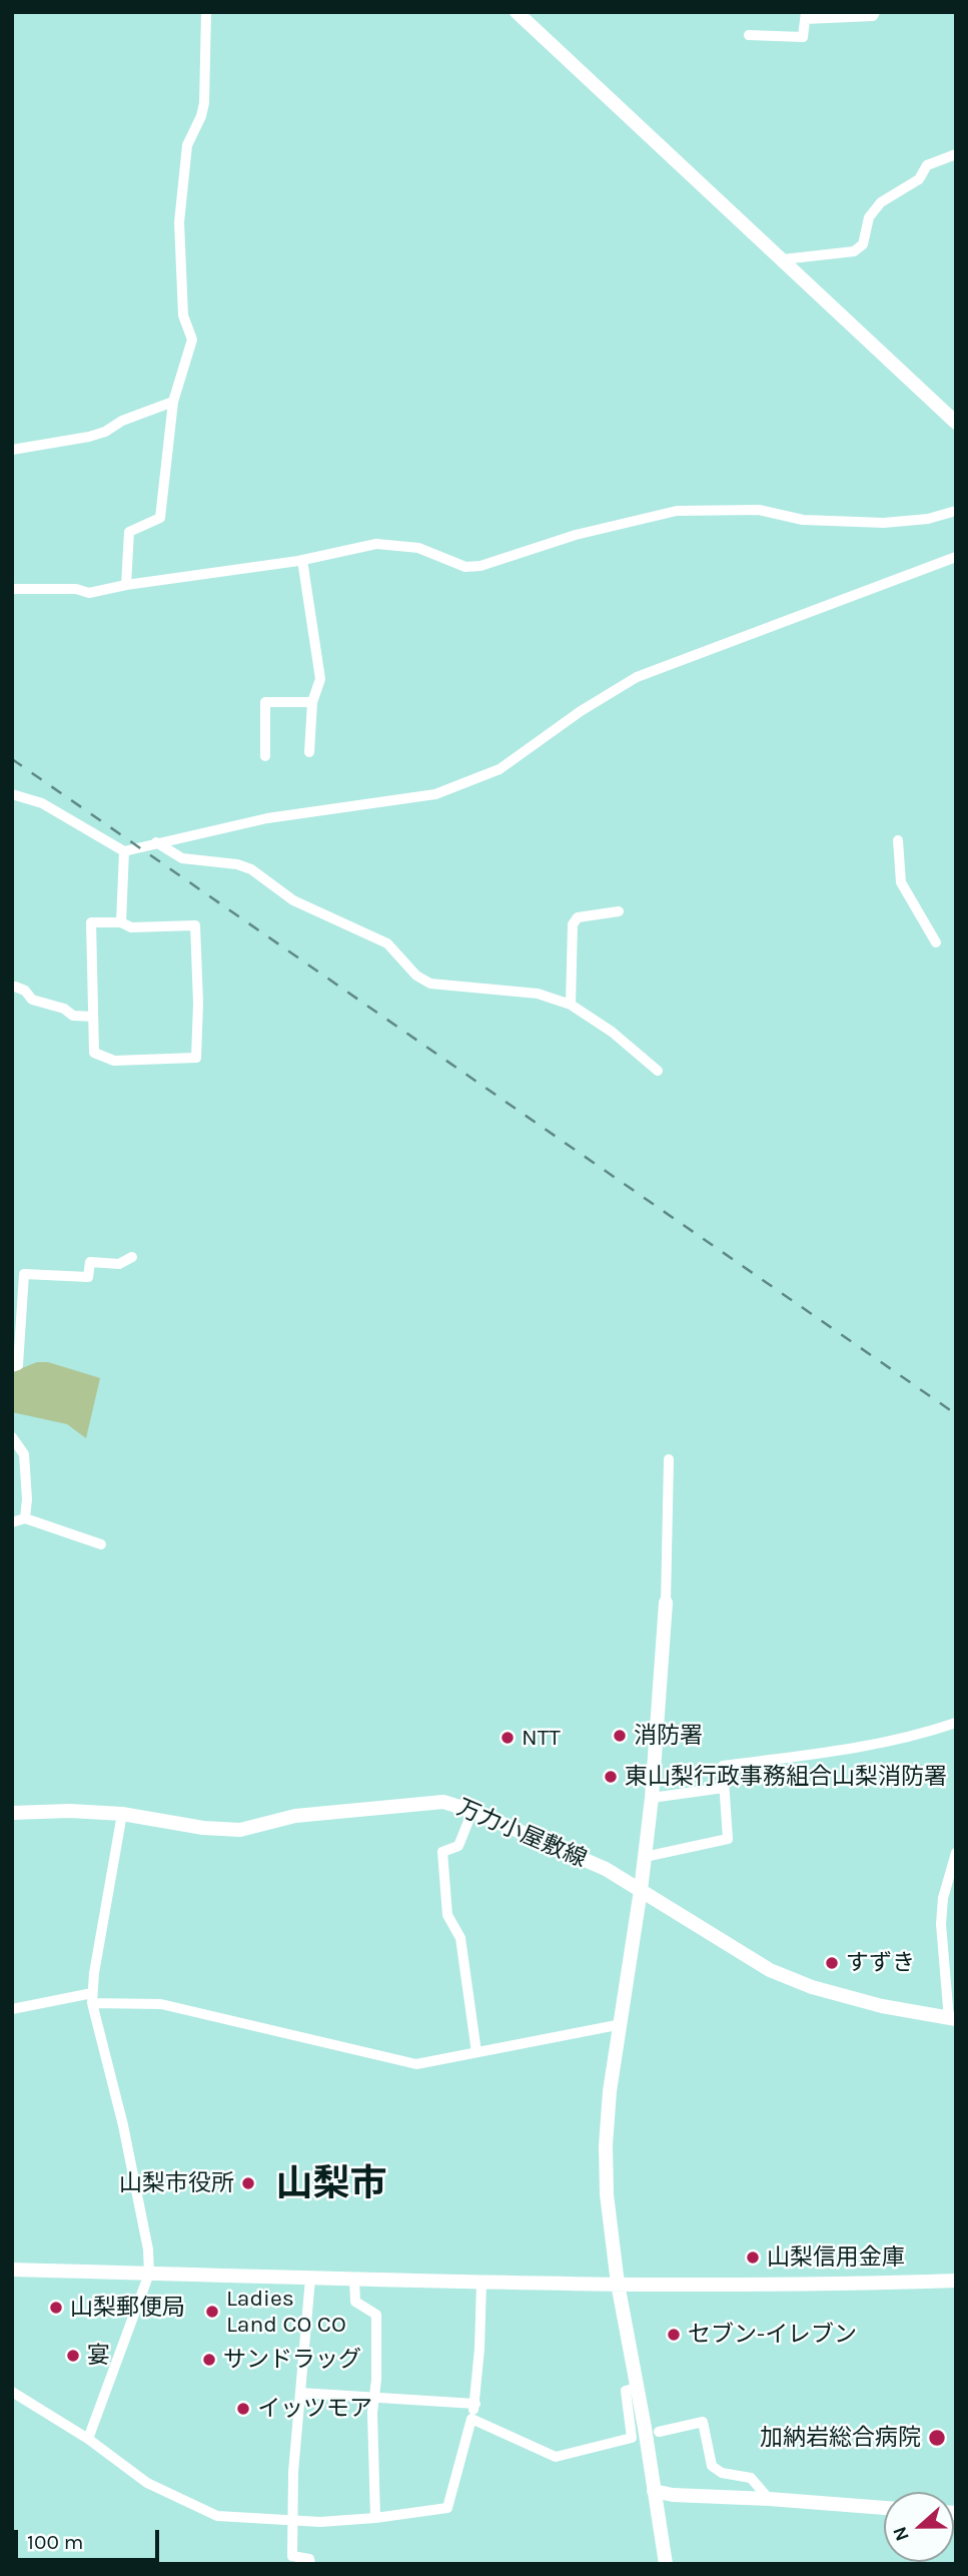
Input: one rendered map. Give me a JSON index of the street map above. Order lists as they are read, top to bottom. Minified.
{"streets":{"street":["万力小屋敷線"]},"districts":["山梨市"],"places":["消防署","NTT","東山梨行政事務組合山梨消防署","すずき","山梨市役所","山梨信用金庫","山梨郵便局","Ladies Land CO CO","セブン-イレブン","宴","サンドラッグ","イッツモア","加納岩総合病院"],"scale_bar":"100 m","north":"left"}
